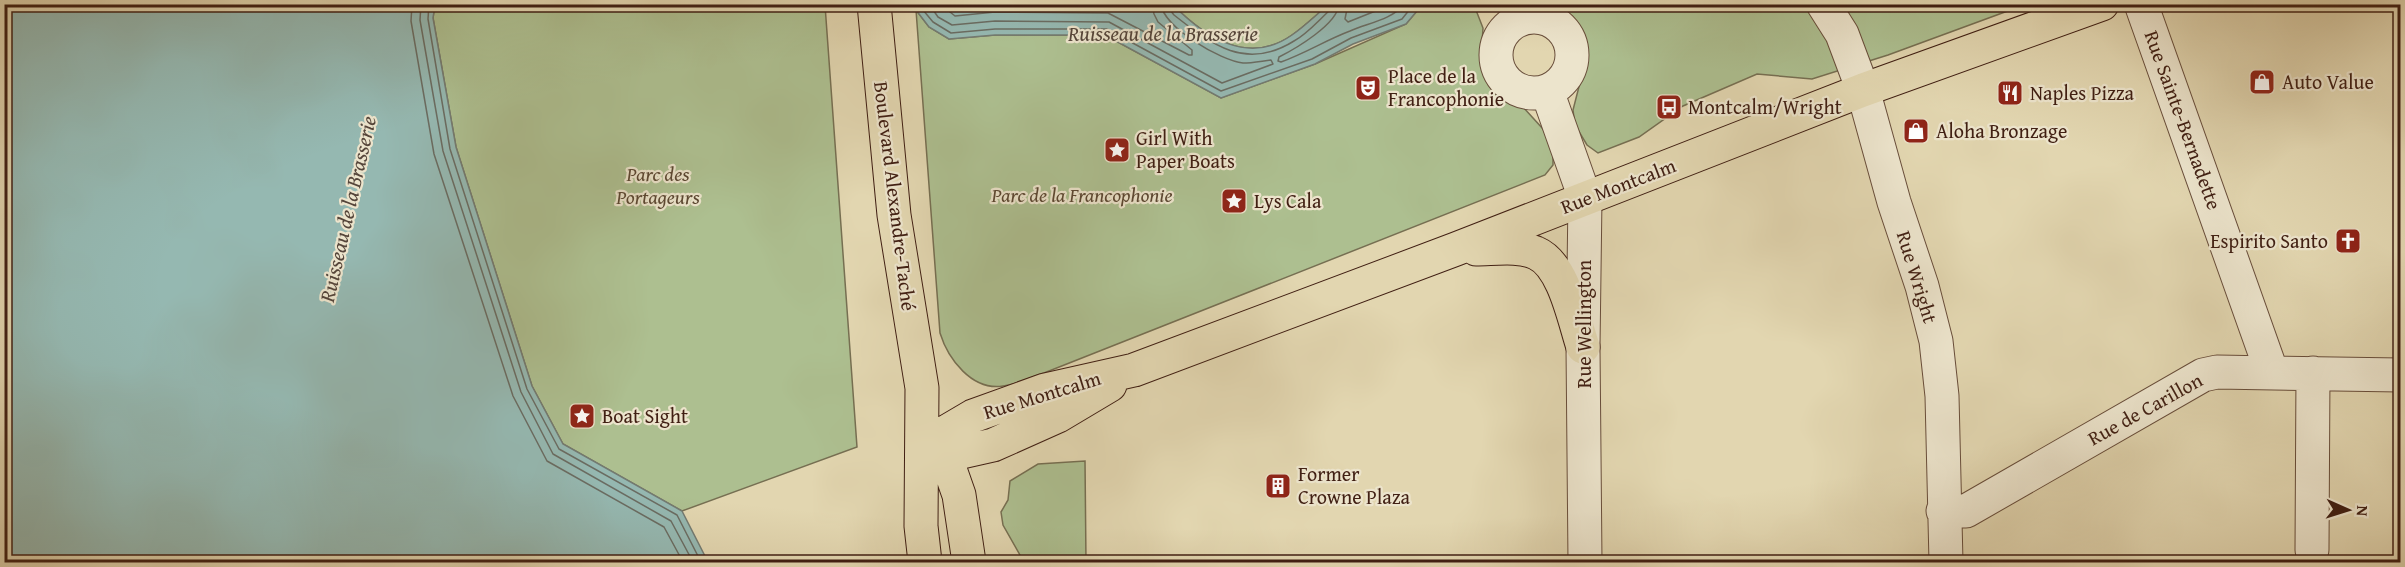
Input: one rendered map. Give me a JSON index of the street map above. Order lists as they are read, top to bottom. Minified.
{"streets":{"main road":["Rue Montcalm","Boulevard Alexandre-Taché"],"street":["Rue Sainte-Bernadette","Rue Wright","Rue Wellington","Rue de Carillon"]},"crossings":[["Rue Sainte-Bernadette","Rue de Carillon"],["Rue Montcalm","Boulevard Alexandre-Taché"],["Rue Montcalm","Rue Wright"],["Rue Montcalm","Rue Wellington"],["Rue Wright","Rue de Carillon"]],"water":["Ruisseau de la Brasserie"],"parks":["Parc des Portageurs","Parc de la Francophonie"],"places":{"shop":["Auto Value","Aloha Bronzage"],"theatre":["Place de la Francophonie"],"restaurant":["Naples Pizza"],"bus stop":["Montcalm/Wright"],"place":["Girl With Paper Boats","Lys Cala","Boat Sight"],"church":["Espirito Santo"],"building":["Former Crowne Plaza"]},"north":"right"}
